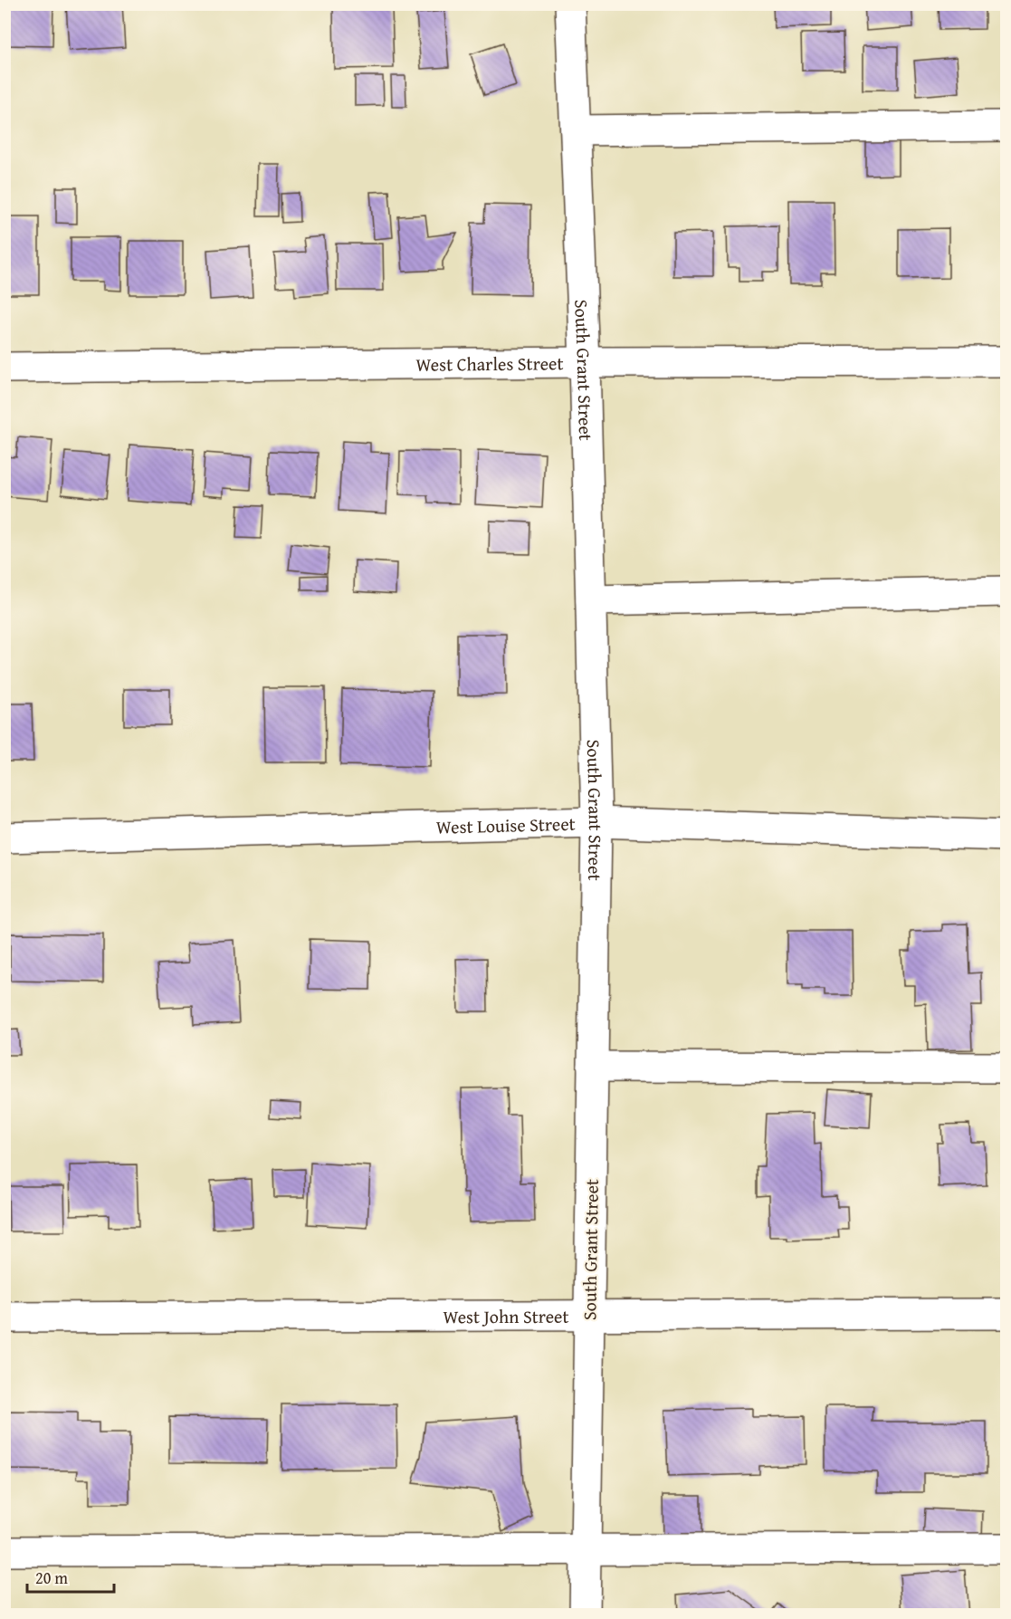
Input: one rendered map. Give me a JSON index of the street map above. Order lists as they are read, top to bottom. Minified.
{"streets":{"street":["West Charles Street","South Grant Street","West Louise Street","West John Street"]},"crossings":[["West Charles Street","South Grant Street"],["South Grant Street","West Louise Street"],["South Grant Street","West John Street"]],"scale_bar":"20 m"}
